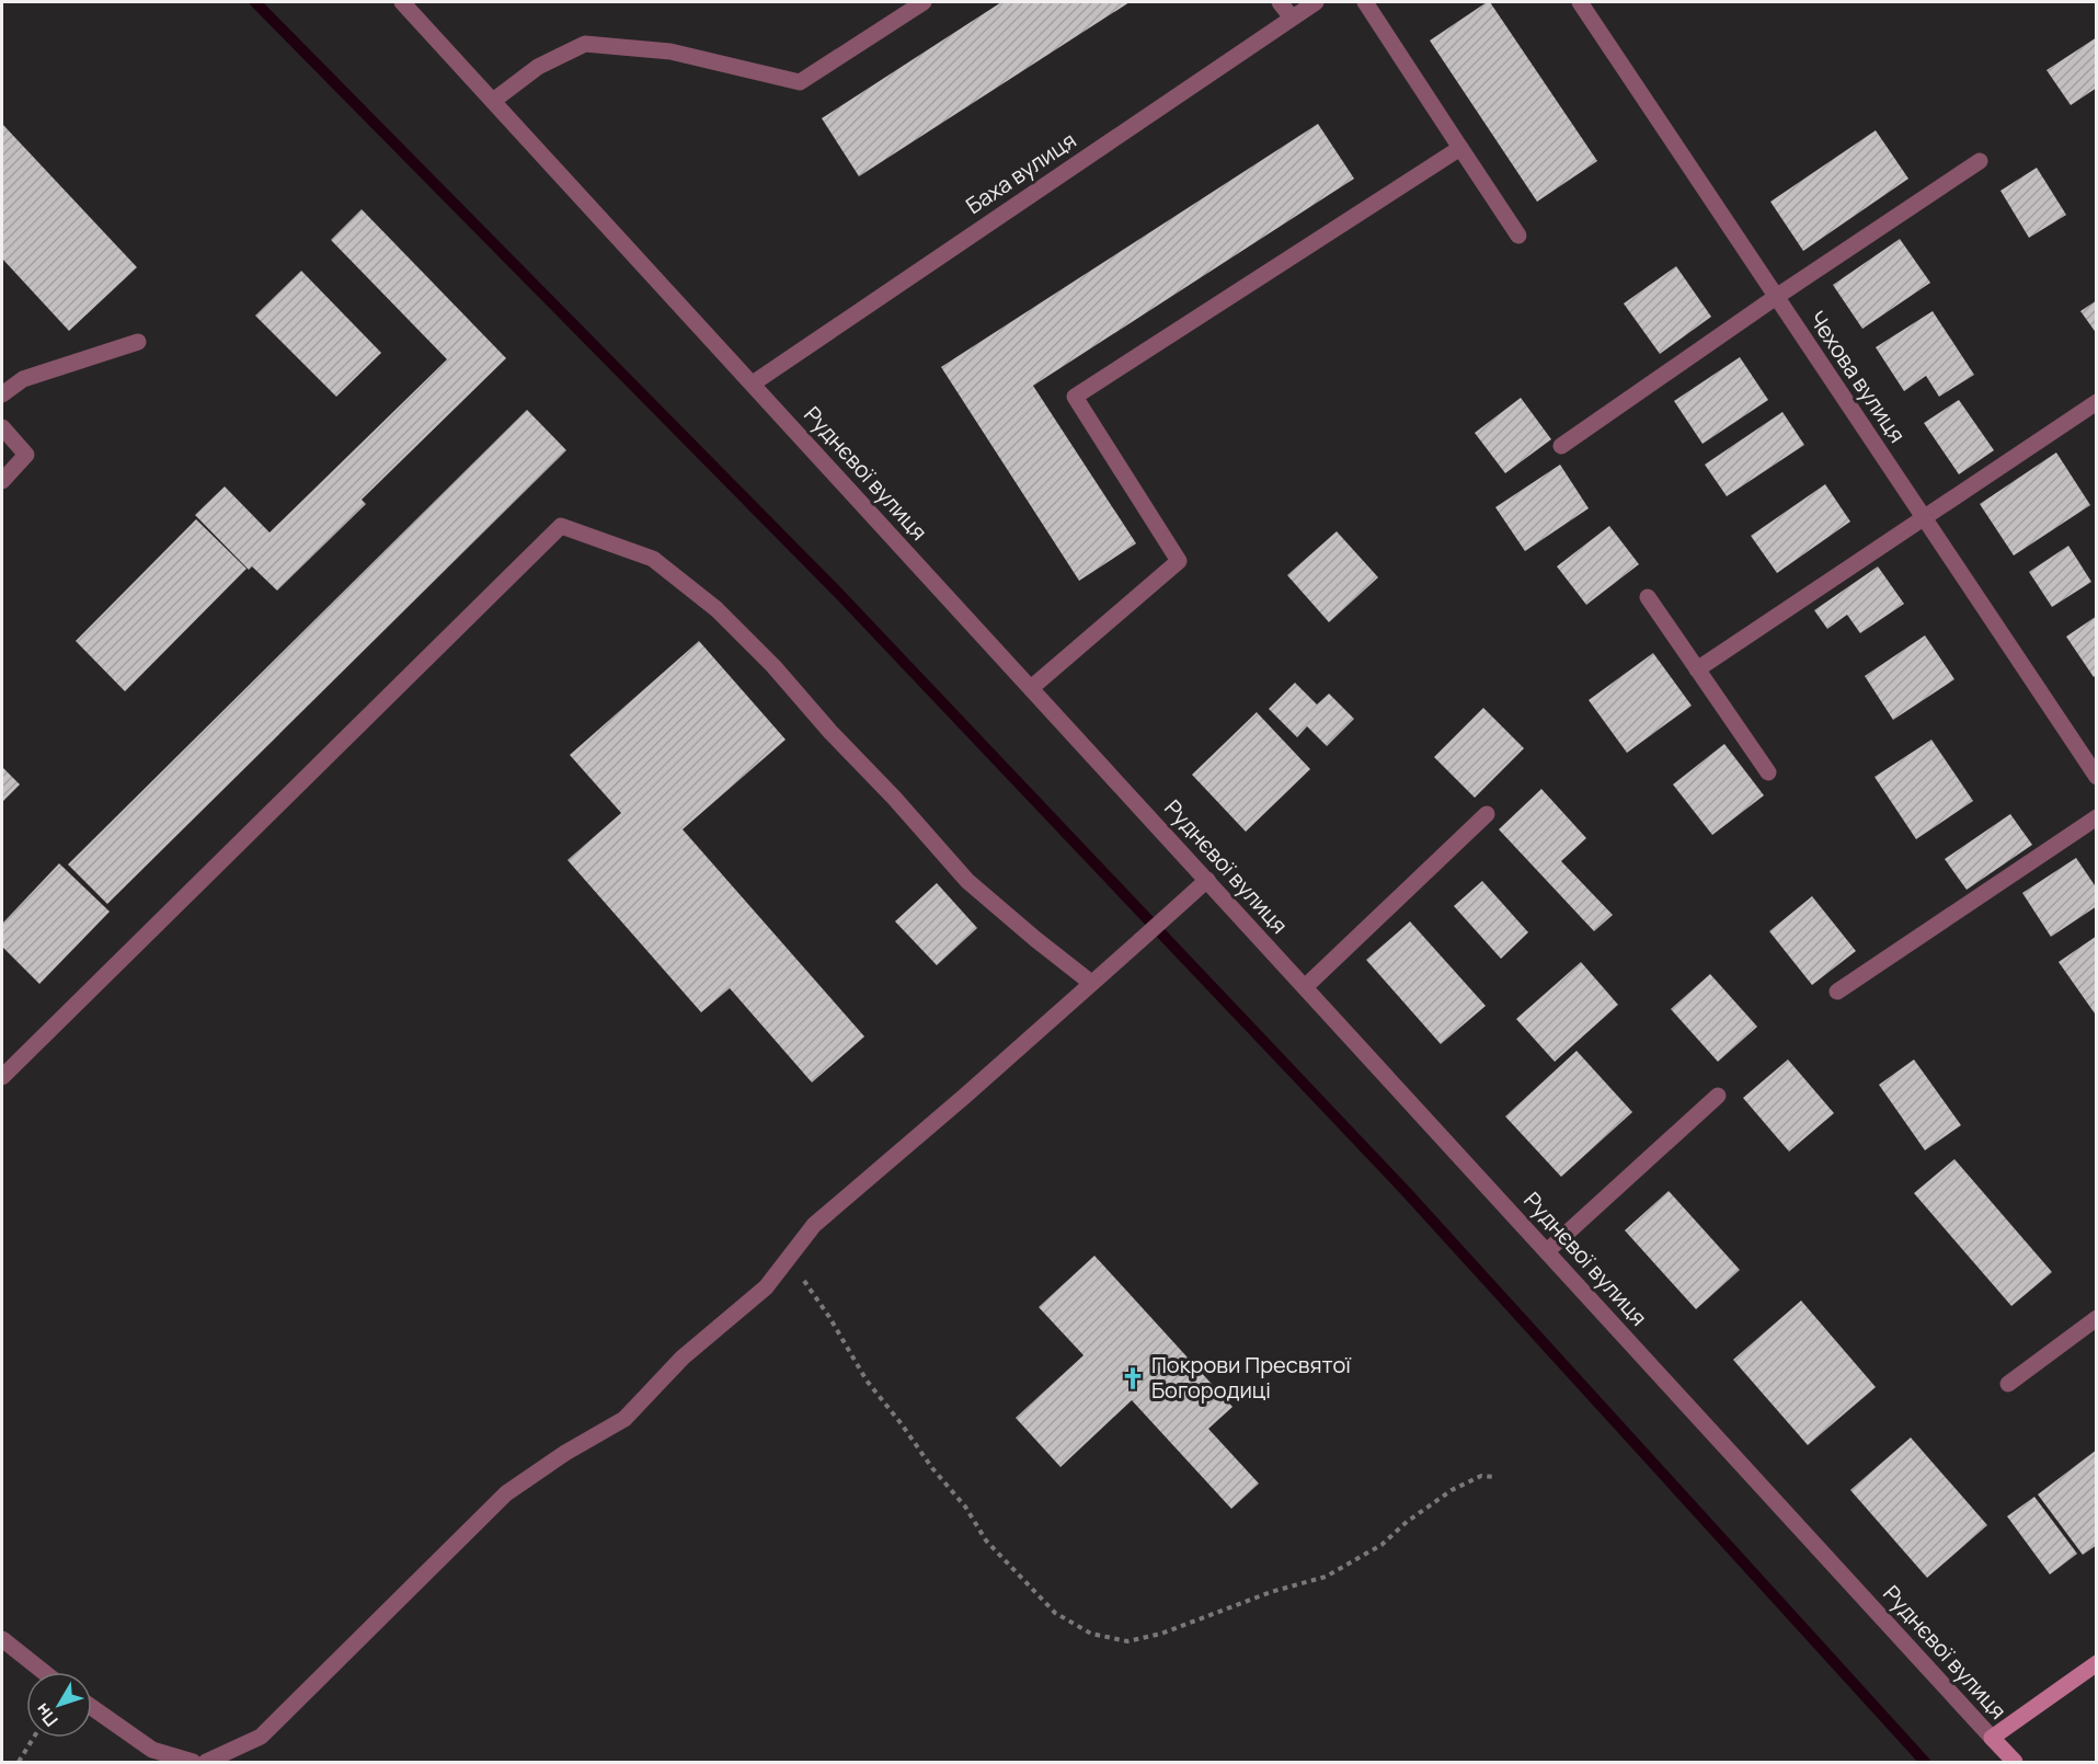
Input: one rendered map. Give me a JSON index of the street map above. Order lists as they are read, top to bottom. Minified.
{"streets":{"street":["Баха вулиця","Чехова вулиця","Руднєвої вулиця"]},"crossings":[["Баха вулиця","Руднєвої вулиця"]],"places":{"church":["Покрови Пресвятої Богородиці"]},"north":"bottom left"}
